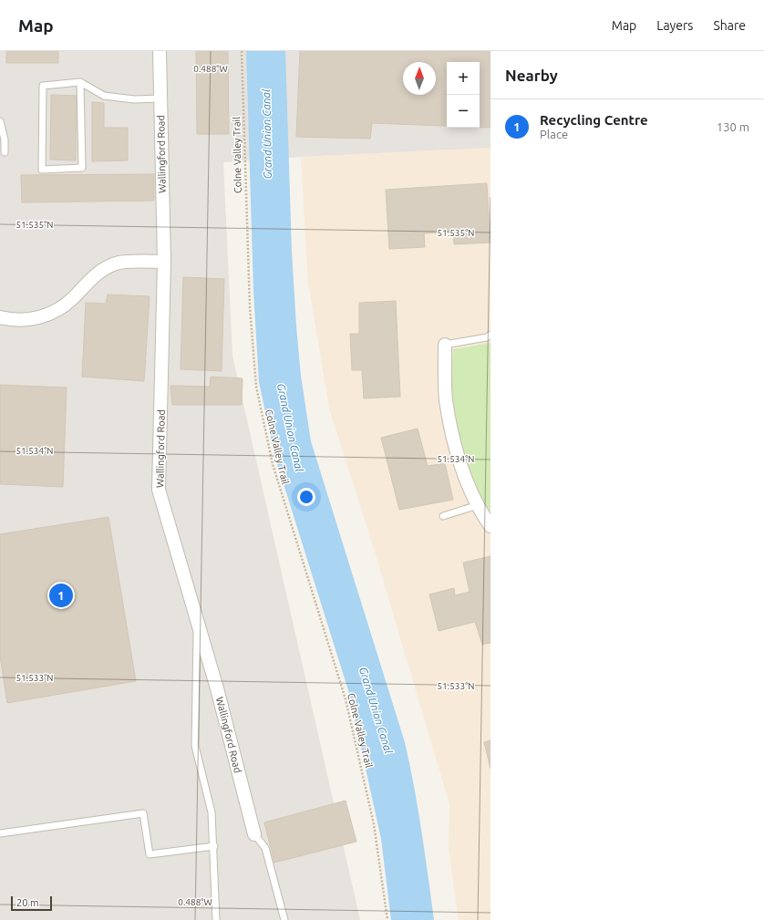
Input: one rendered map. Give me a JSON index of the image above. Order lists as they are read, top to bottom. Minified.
{"streets":{"street":["Wallingford Road"],"path":["Colne Valley Trail"]},"water":["Grand Union Canal"],"scale_bar":"20 m","north":"top","page":{"header":"Map","nav":["Map","Layers","Share"],"heading":"Nearby","map_buttons":["+","−"],"list":[{"mark":"1","name":"Recycling Centre","note":"Place","value":"130 m"}],"pins":"1","scale":"20 m"},"coordinates":["0.488°W","51.535°N","51.534°N","51.533°N"]}
